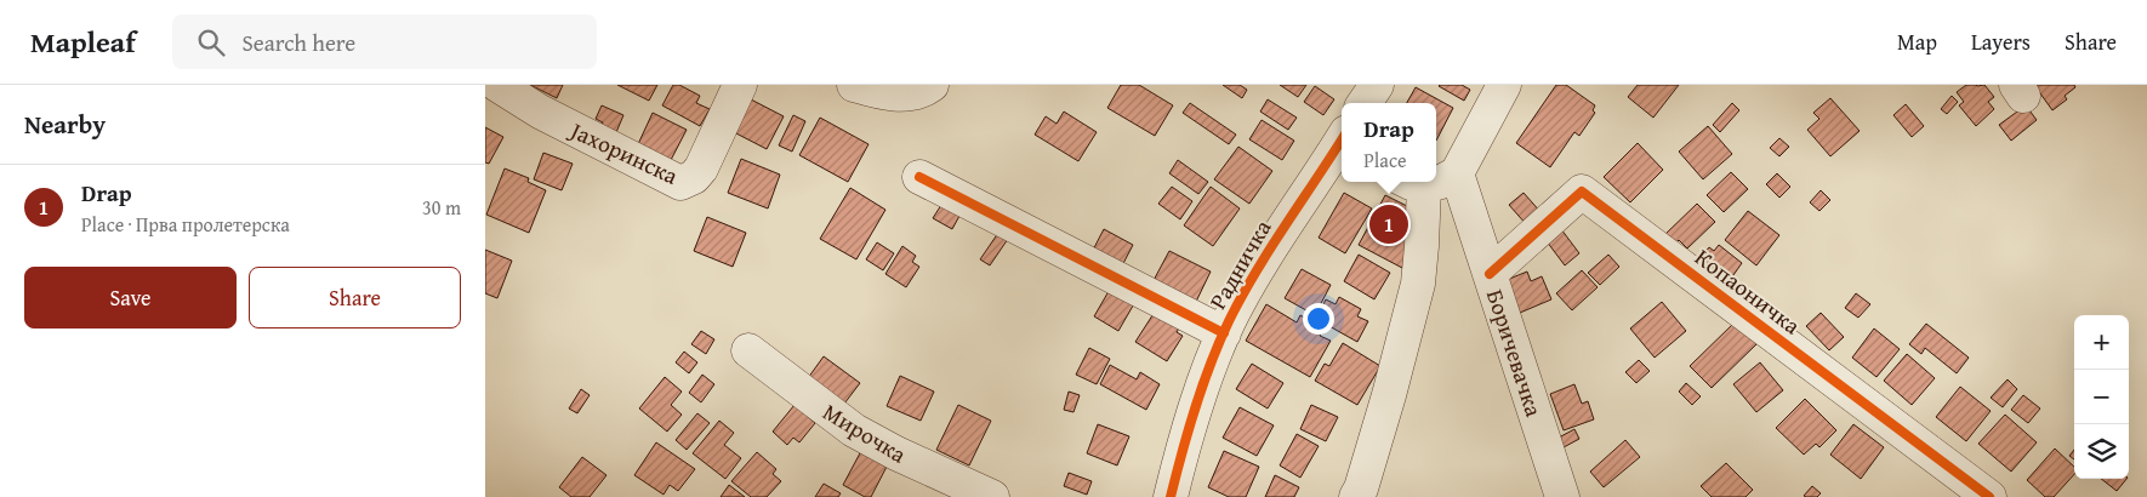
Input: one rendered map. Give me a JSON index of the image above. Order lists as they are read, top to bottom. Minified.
{"streets":{"street":["Јахоринска","Радничка","Копаоничка","Боричевачка","Мирочка"]},"crossings":[["Копаоничка","Боричевачка"]],"page":{"header":"Mapleaf","search":"Search here","nav":["Map","Layers","Share"],"heading":"Nearby","popup":["Drap","Place"],"list":[{"mark":"1","name":"Drap","note":"Place · Прва пролетерска","value":"30 m"}],"pins":"1","buttons":["Save","Share"],"map_buttons":["+","−"]}}
